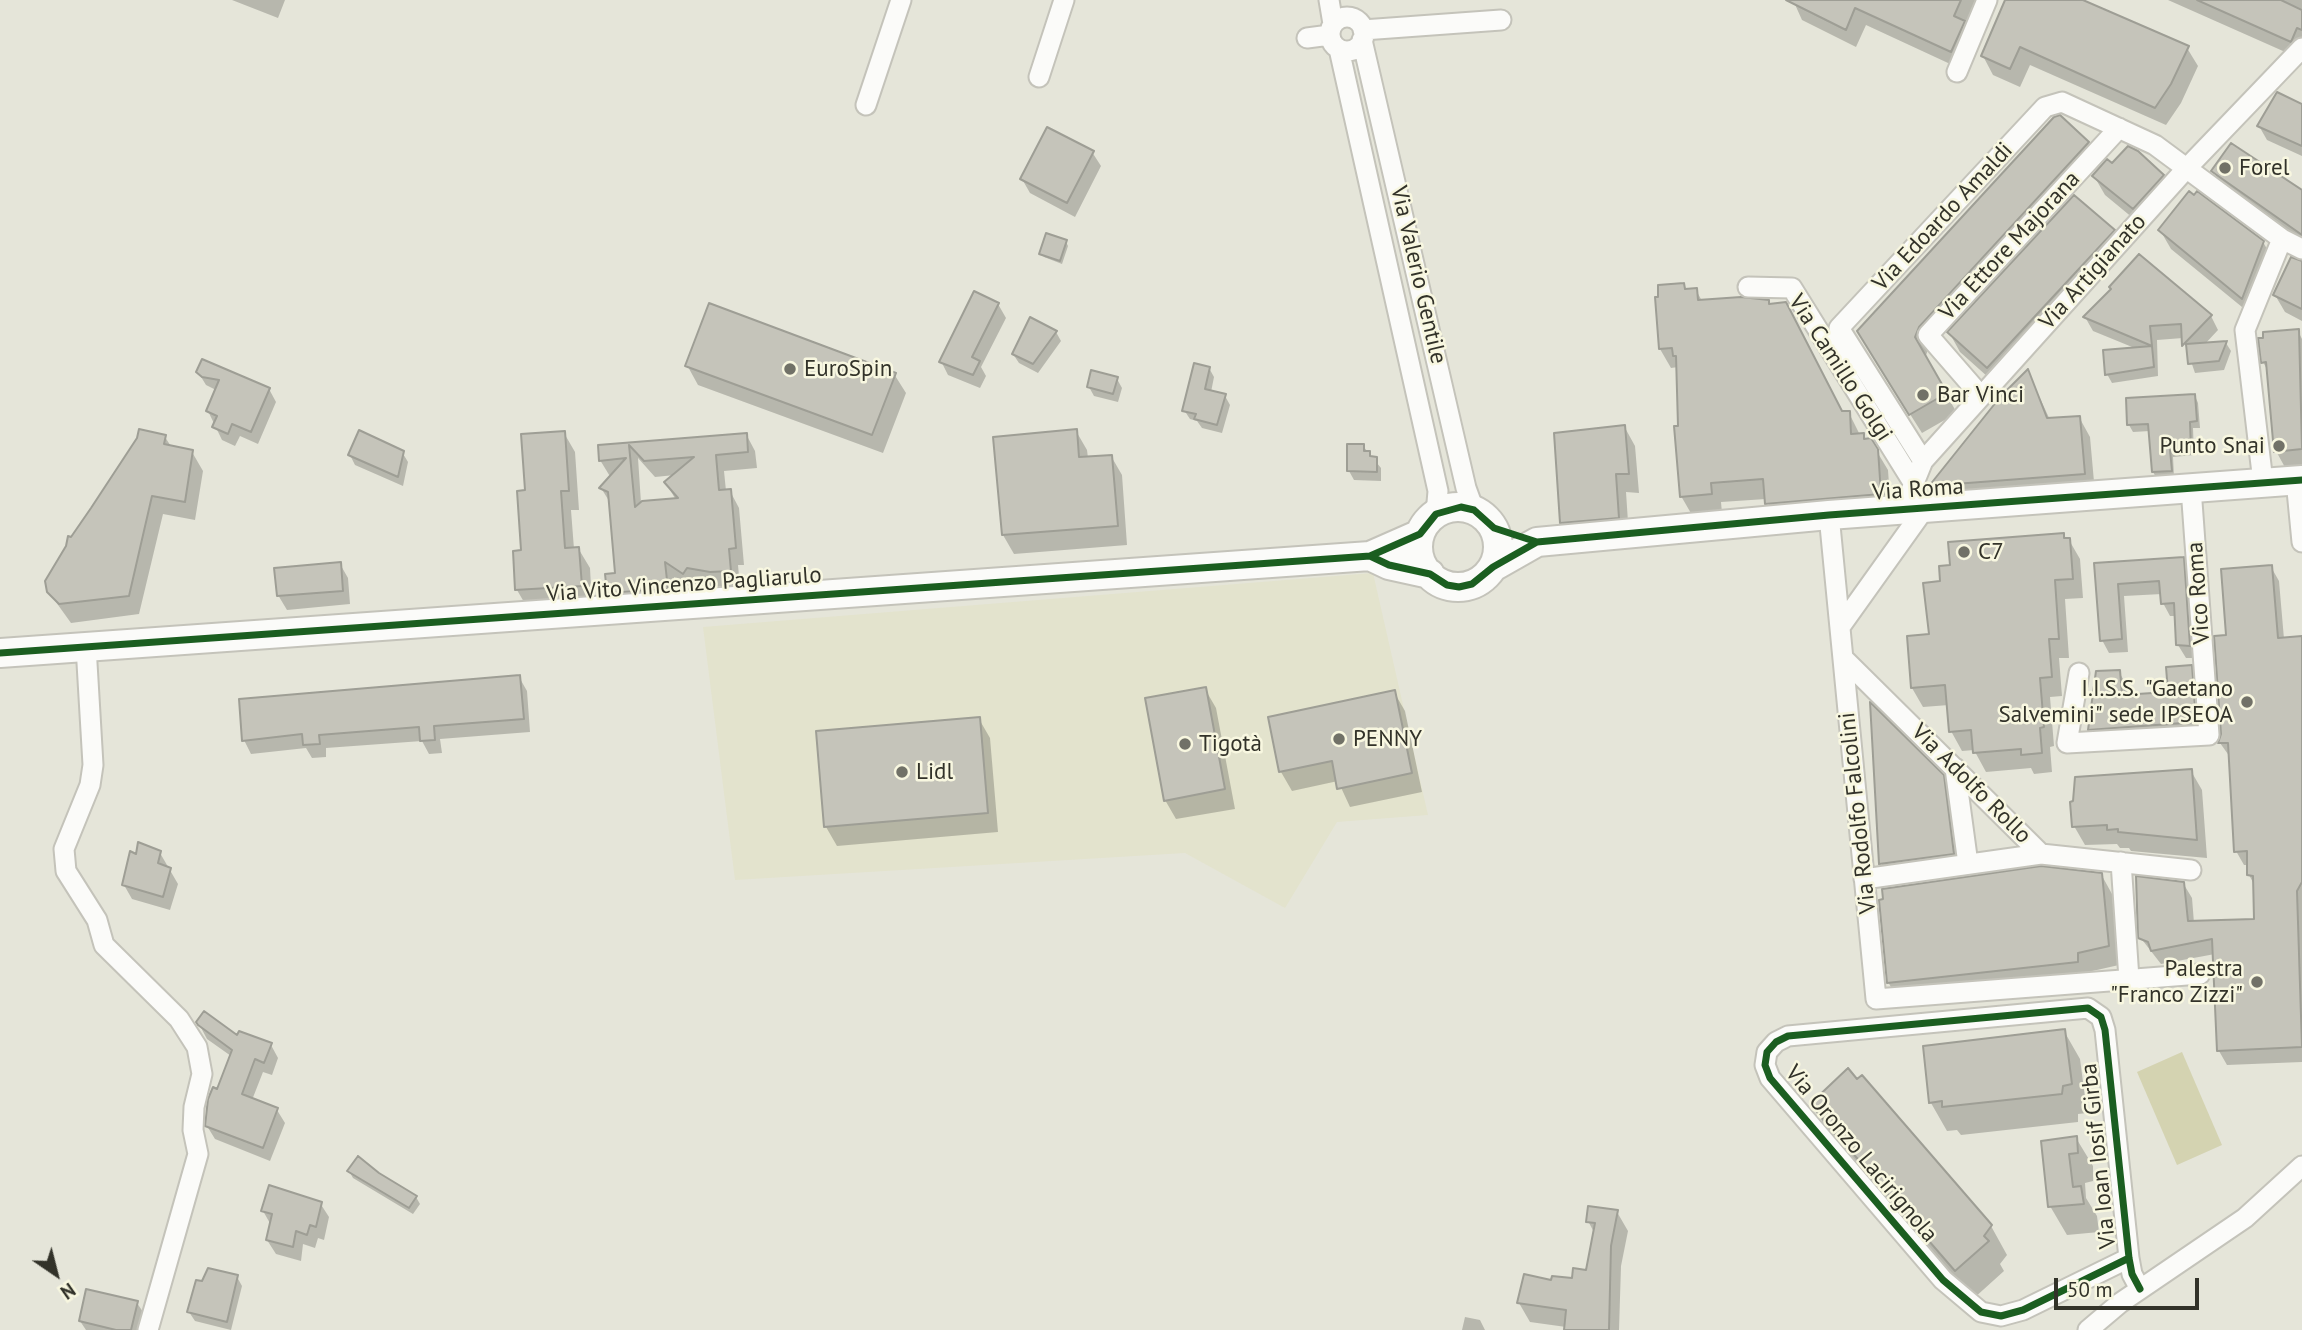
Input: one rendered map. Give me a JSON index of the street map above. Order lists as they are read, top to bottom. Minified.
{"streets":{"street":["Via Edoardo Amaldi","Via Ettore Majorana","Via Artigianato","Via Valerio Gentile","Via Camillo Golgi","Via Roma","Via Vito Vincenzo Pagliarulo","Vico Roma","Via Adolfo Rollo","Via Rodolfo Falcolini","Via Oronzo Lacirignola","Via Ioan Iosif Girba"]},"crossings":[["Via Edoardo Amaldi","Via Ettore Majorana"],["Via Edoardo Amaldi","Via Artigianato"],["Via Ettore Majorana","Via Artigianato"],["Via Artigianato","Via Camillo Golgi"],["Via Artigianato","Via Roma"],["Via Valerio Gentile","Via Roma"],["Via Valerio Gentile","Via Vito Vincenzo Pagliarulo"],["Via Camillo Golgi","Via Roma"],["Via Roma","Via Vito Vincenzo Pagliarulo"],["Via Roma","Vico Roma"],["Via Roma","Via Rodolfo Falcolini"],["Via Adolfo Rollo","Via Rodolfo Falcolini"],["Via Oronzo Lacirignola","Via Ioan Iosif Girba"]],"places":["Forel","EuroSpin","Bar Vinci","Punto Snai","C7","I.I.S.S. \"Gaetano Salvemini\" sede IPSEOA","PENNY","Tigotà","Lidl","Palestra \"Franco Zizzi\""],"scale_bar":"50 m","north":"bottom right"}
